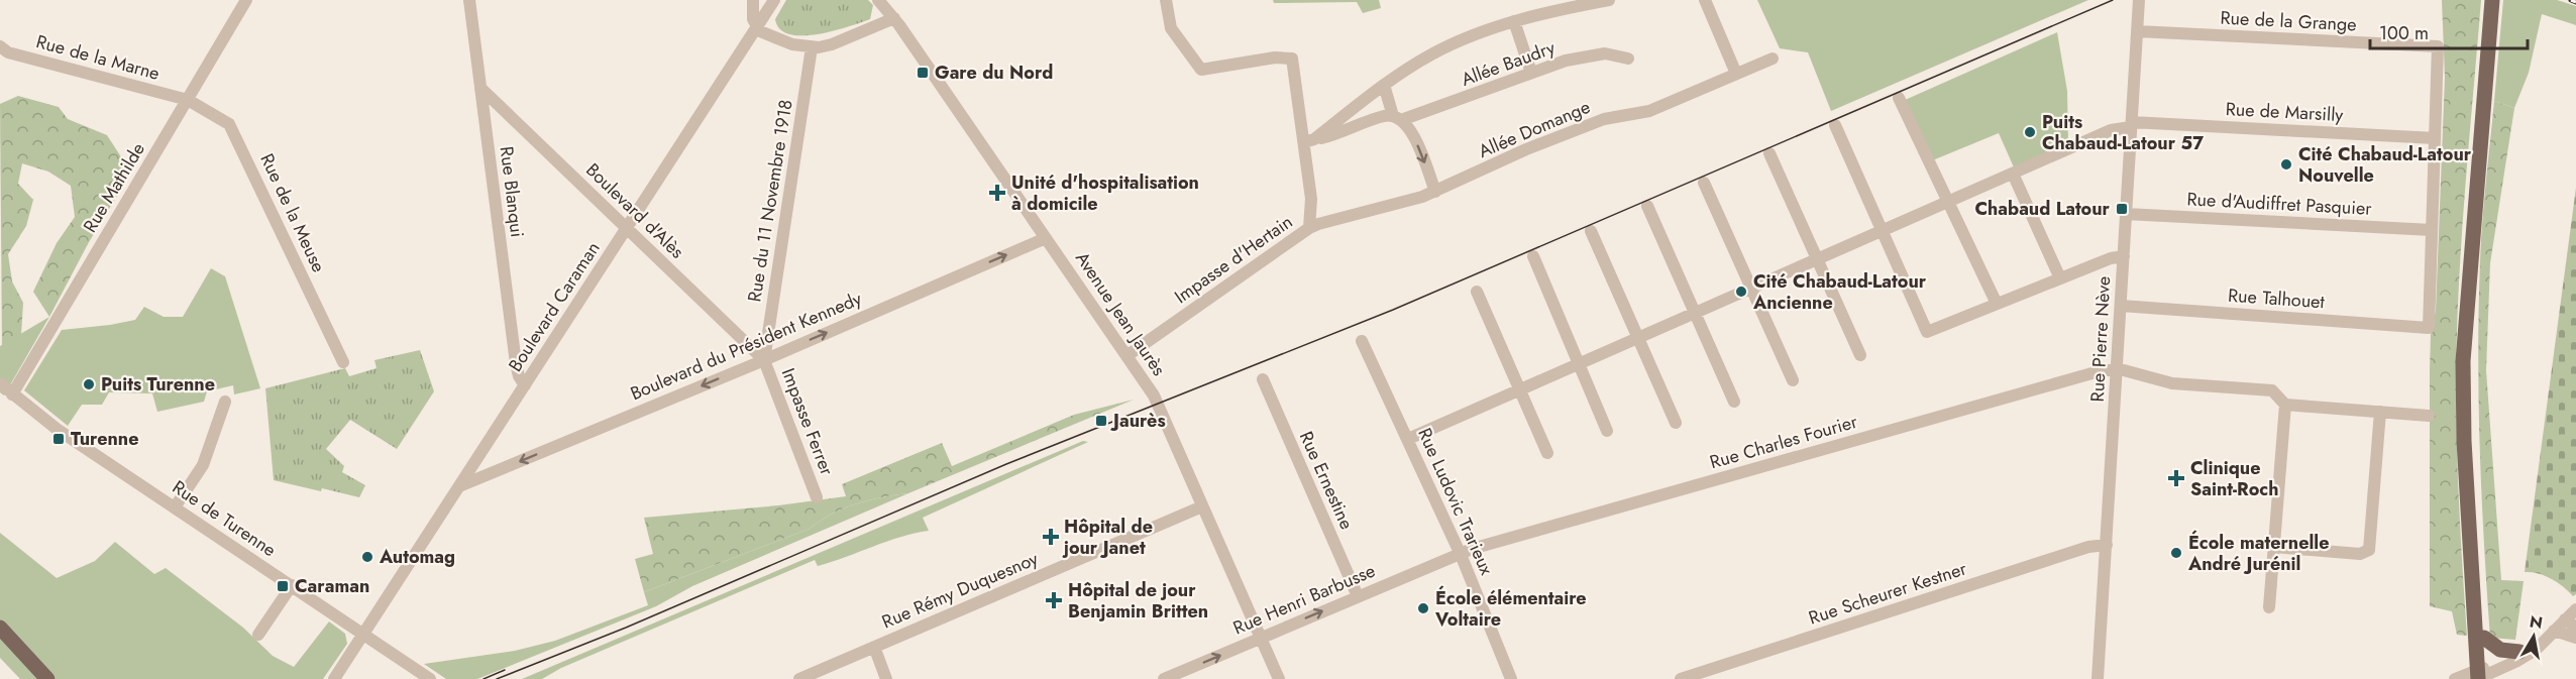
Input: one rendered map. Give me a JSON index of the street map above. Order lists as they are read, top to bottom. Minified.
{"streets":{"street":["Rue de la Grange","Rue de la Marne","Allée Baudry","Rue de Marsilly","Allée Domange","Rue Mathilde","Rue Blanqui","Rue du 11 Novembre 1918","Rue d'Audiffret Pasquier","Boulevard d'Alès","Rue de la Meuse","Impasse d'Hertain","Rue Talhouet","Boulevard Caraman","Avenue Jean Jaurès","Rue Pierre Nève","Boulevard du Président Kennedy","Impasse Ferrer","Rue Charles Fourier","Rue Ernestine","Rue Ludovic Trarieux","Rue de Turenne","Rue Rémy Duquesnoy","Rue Scheurer Kestner","Rue Henri Barbusse"]},"crossings":[["Rue de la Grange","Rue de Marsilly"],["Rue de la Grange","Rue Pierre Nève"],["Rue de la Marne","Rue Mathilde"],["Rue de la Marne","Rue de la Meuse"],["Allée Baudry","Impasse d'Hertain"],["Rue de Marsilly","Rue Pierre Nève"],["Rue de Marsilly","Rue Ludovic Trarieux"],["Allée Domange","Impasse d'Hertain"],["Rue Mathilde","Rue de la Meuse"],["Rue Mathilde","Rue de Turenne"],["Rue Blanqui","Boulevard d'Alès"],["Rue Blanqui","Boulevard Caraman"],["Rue du 11 Novembre 1918","Boulevard d'Alès"],["Rue du 11 Novembre 1918","Boulevard du Président Kennedy"],["Rue du 11 Novembre 1918","Impasse Ferrer"],["Rue d'Audiffret Pasquier","Rue Talhouet"],["Rue d'Audiffret Pasquier","Rue Pierre Nève"],["Boulevard d'Alès","Boulevard Caraman"],["Boulevard d'Alès","Boulevard du Président Kennedy"],["Boulevard d'Alès","Impasse Ferrer"],["Impasse d'Hertain","Avenue Jean Jaurès"],["Rue Talhouet","Rue Pierre Nève"],["Boulevard Caraman","Boulevard du Président Kennedy"],["Boulevard Caraman","Rue de Turenne"],["Avenue Jean Jaurès","Boulevard du Président Kennedy"],["Avenue Jean Jaurès","Rue Rémy Duquesnoy"],["Avenue Jean Jaurès","Rue Henri Barbusse"],["Rue Pierre Nève","Rue Charles Fourier"],["Rue Pierre Nève","Rue Scheurer Kestner"],["Boulevard du Président Kennedy","Impasse Ferrer"],["Rue Charles Fourier","Rue Ludovic Trarieux"],["Rue Charles Fourier","Rue Henri Barbusse"],["Rue Ernestine","Rue Henri Barbusse"],["Rue Ludovic Trarieux","Rue Henri Barbusse"]],"one_way":["Rue Henri Barbusse"],"places":{"transit":["Gare du Nord","Chabaud Latour","Jaurès","Turenne","Caraman"],"other":["Puits Chabaud-Latour 57","Cité Chabaud-Latour Nouvelle","Cité Chabaud-Latour Ancienne","Puits Turenne","École maternelle André Jurénil","Automag","École élémentaire Voltaire"],"health":["Unité d'hospitalisation à domicile","Clinique Saint-Roch","Hôpital de jour Janet","Hôpital de jour Benjamin Britten"]},"scale_bar":"100 m","north":"top"}
